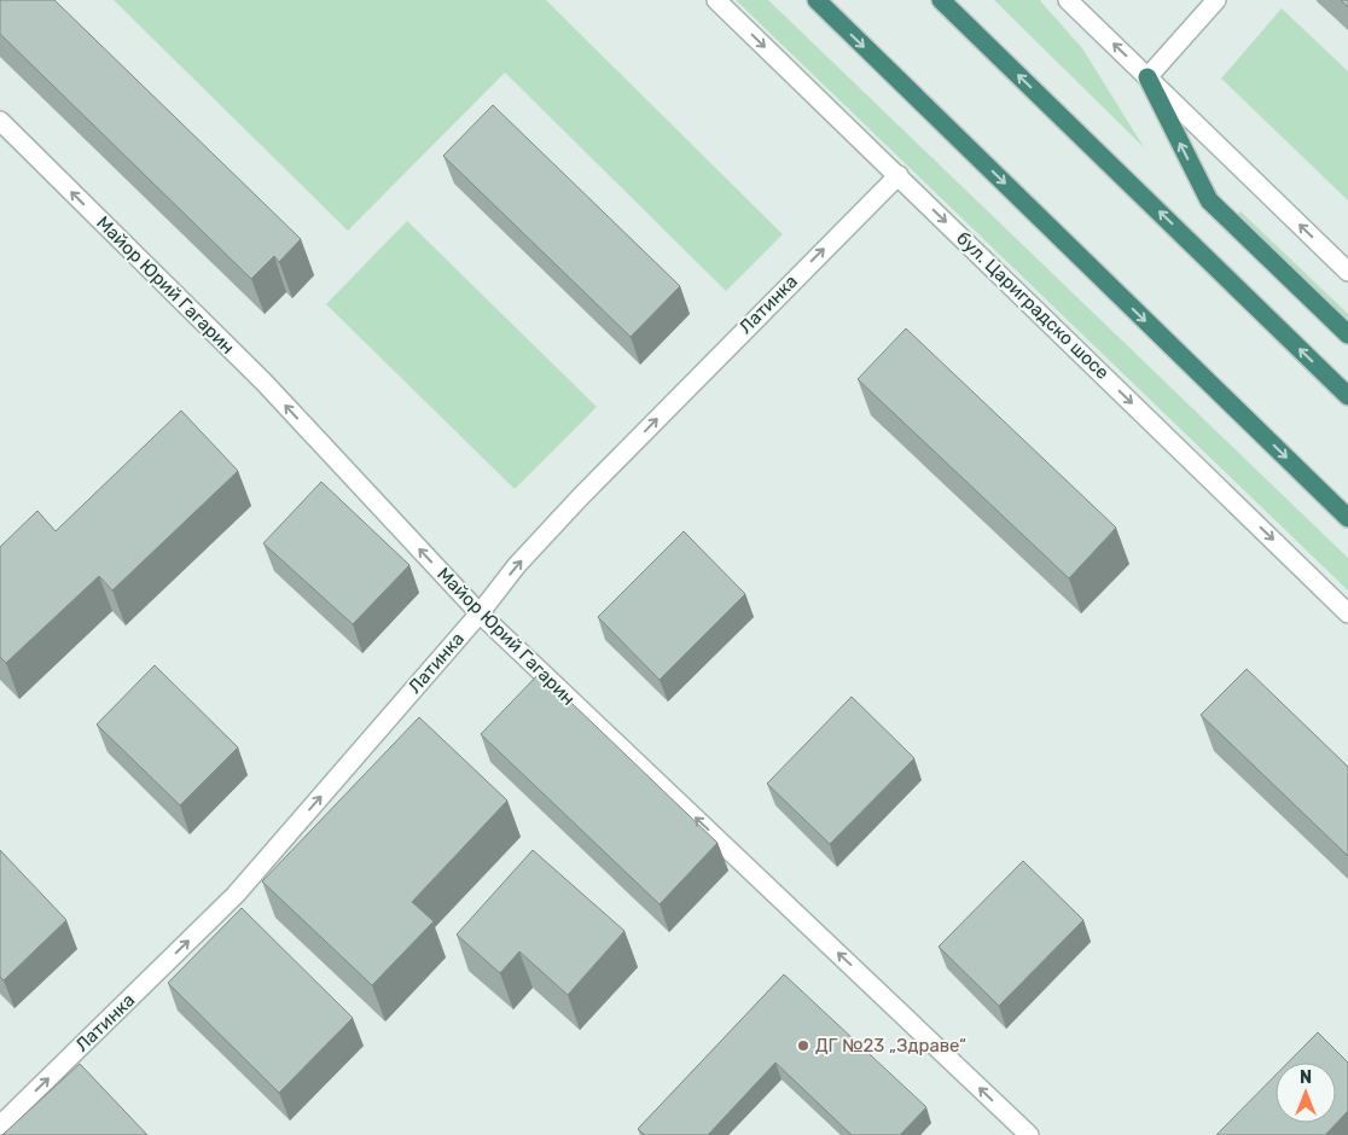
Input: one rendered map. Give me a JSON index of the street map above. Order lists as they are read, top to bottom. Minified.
{"streets":{"street":["Майор Юрий Гагарин","Латинка","бул. Цариградско шосе"]},"crossings":[["Майор Юрий Гагарин","Латинка"],["Латинка","бул. Цариградско шосе"]],"one_way":["Майор Юрий Гагарин","Латинка","бул. Цариградско шосе"],"places":["ДГ №23 „Здраве“"],"north":"top"}
